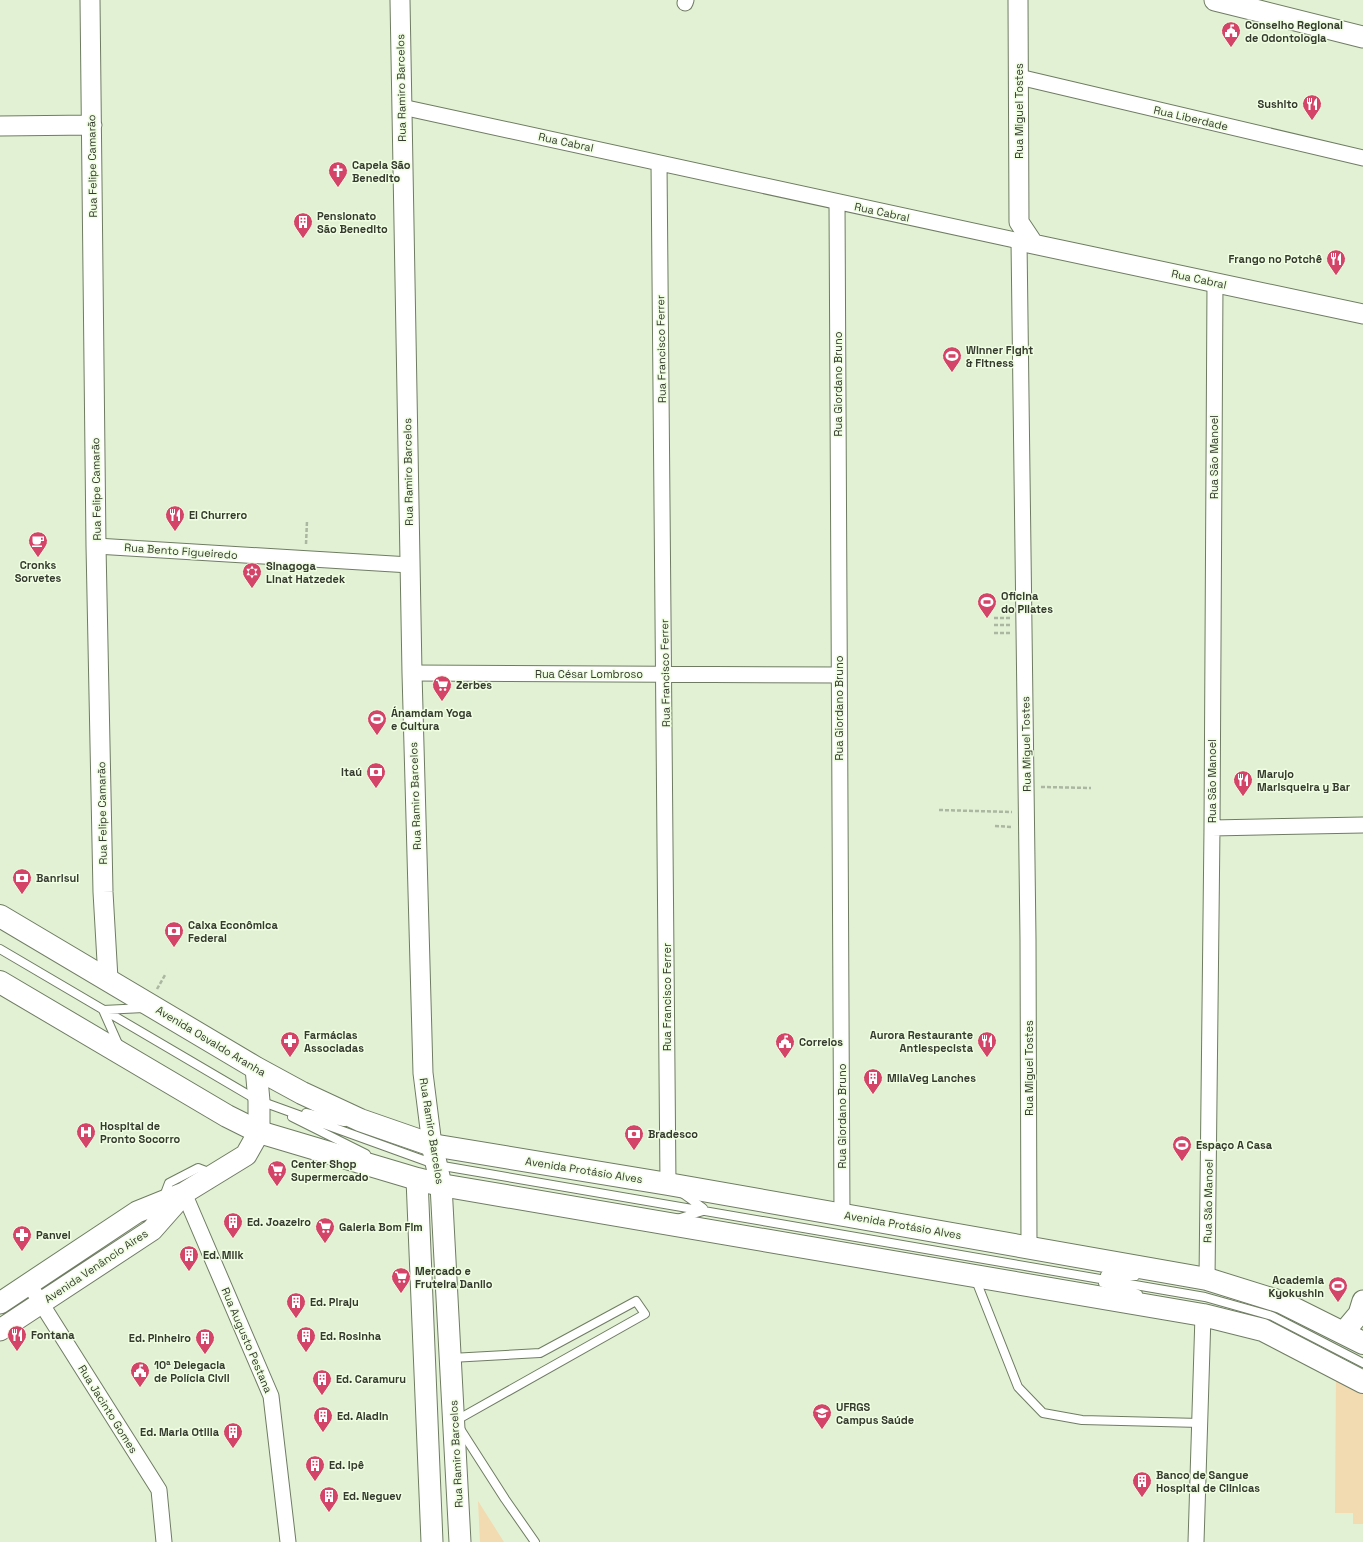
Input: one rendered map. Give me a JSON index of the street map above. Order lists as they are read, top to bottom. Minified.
{"streets":{"main road":["Rua Ramiro Barcelos","Avenida Osvaldo Aranha","Avenida Protásio Alves","Avenida Venâncio Aires"],"street":["Rua Miguel Tostes","Rua Liberdade","Rua Cabral","Rua Felipe Camarão","Rua Francisco Ferrer","Rua Giordano Bruno","Rua São Manoel","Rua Bento Figueiredo","Rua César Lombroso","Rua Augusto Pestana","Rua Jacinto Gomes"]},"crossings":[["Rua Ramiro Barcelos","Rua Cabral"],["Rua Ramiro Barcelos","Rua Bento Figueiredo"],["Rua Ramiro Barcelos","Rua César Lombroso"],["Rua Ramiro Barcelos","Avenida Osvaldo Aranha"],["Rua Ramiro Barcelos","Avenida Protásio Alves"],["Rua Miguel Tostes","Rua Liberdade"],["Rua Miguel Tostes","Rua Cabral"],["Rua Miguel Tostes","Avenida Protásio Alves"],["Rua Cabral","Rua Francisco Ferrer"],["Rua Cabral","Rua Giordano Bruno"],["Rua Cabral","Rua São Manoel"],["Rua Felipe Camarão","Rua Bento Figueiredo"],["Rua Felipe Camarão","Avenida Osvaldo Aranha"],["Rua Francisco Ferrer","Rua César Lombroso"],["Rua Francisco Ferrer","Avenida Protásio Alves"],["Rua Giordano Bruno","Rua César Lombroso"],["Rua Giordano Bruno","Avenida Protásio Alves"],["Rua São Manoel","Avenida Protásio Alves"],["Avenida Osvaldo Aranha","Avenida Protásio Alves"],["Avenida Osvaldo Aranha","Avenida Venâncio Aires"],["Avenida Venâncio Aires","Rua Augusto Pestana"],["Avenida Venâncio Aires","Rua Jacinto Gomes"]],"places":{"public building":["Conselho Regional de Odontologia","Correios","10ª Delegacia de Polícia Civil"],"restaurant":["Sushito","Frango no Potchê","El Churrero","Marujo Marisqueira y Bar","Aurora Restaurante Antiespecista","Fontana"],"church":["Capela São Benedito"],"building":["Pensionato São Benedito","MilaVeg Lanches","Ed. Joazeiro","Ed. Milk","Ed. Piraju","Ed. Rosinha","Ed. Pinheiro","Ed. Caramuru","Ed. Aladin","Ed. Maria Otilia","Ed. Ipê","Banco de Sangue Hospital de Clinicas","Ed. Neguev"],"sports":["Winner Fight & Fitness","Oficina do Pilates","Ánamdam Yoga e Cultura","Espaço A Casa","Academia Kyokushin"],"cafe":["Cronks Sorvetes"],"synagogue":["Sinagoga Linat Hatzedek"],"supermarket":["Zerbes","Center Shop Supermercado","Galeria Bom Fim","Mercado e Fruteira Danilo"],"bank":["Itaú","Banrisul","Caixa Econômica Federal","Bradesco"],"pharmacy":["Farmácias Associadas","Panvel"],"hospital":["Hospital de Pronto Socorro"],"school or university":["UFRGS Campus Saúde"]}}
